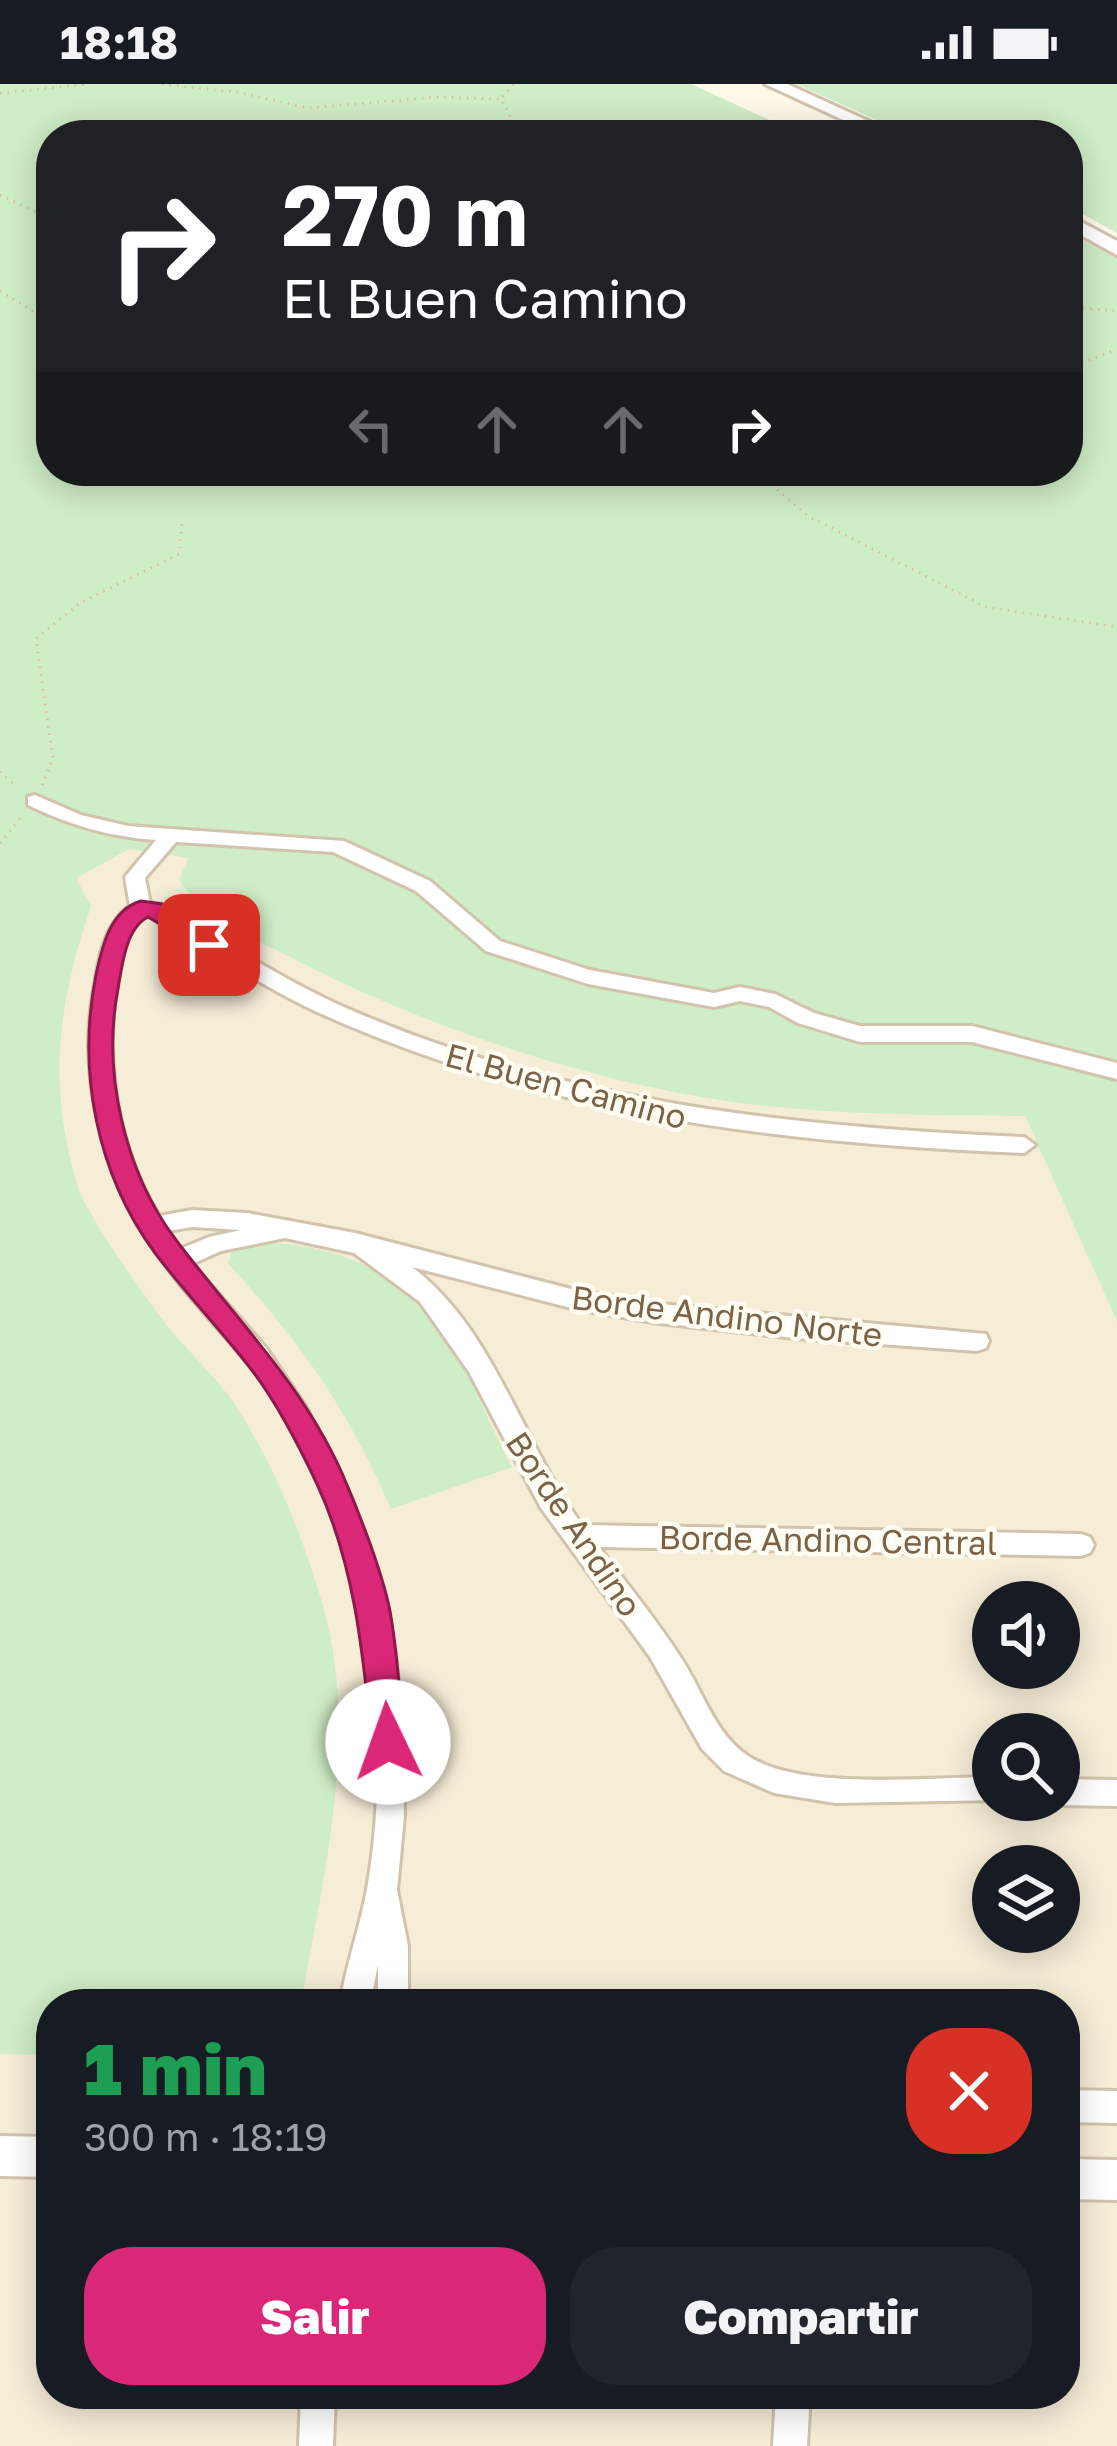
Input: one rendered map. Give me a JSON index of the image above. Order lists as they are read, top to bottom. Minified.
{"streets":{"street":["El Buen Camino","Borde Andino Norte","Borde Andino","Borde Andino Central"]},"crossings":[["Borde Andino Norte","Borde Andino"],["Borde Andino","Borde Andino Central"]],"page":{"status":"18:18","turn":["270 m","El Buen Camino"],"heading":["1 min","300 m · 18:19"],"buttons":["Salir","Compartir"]}}
